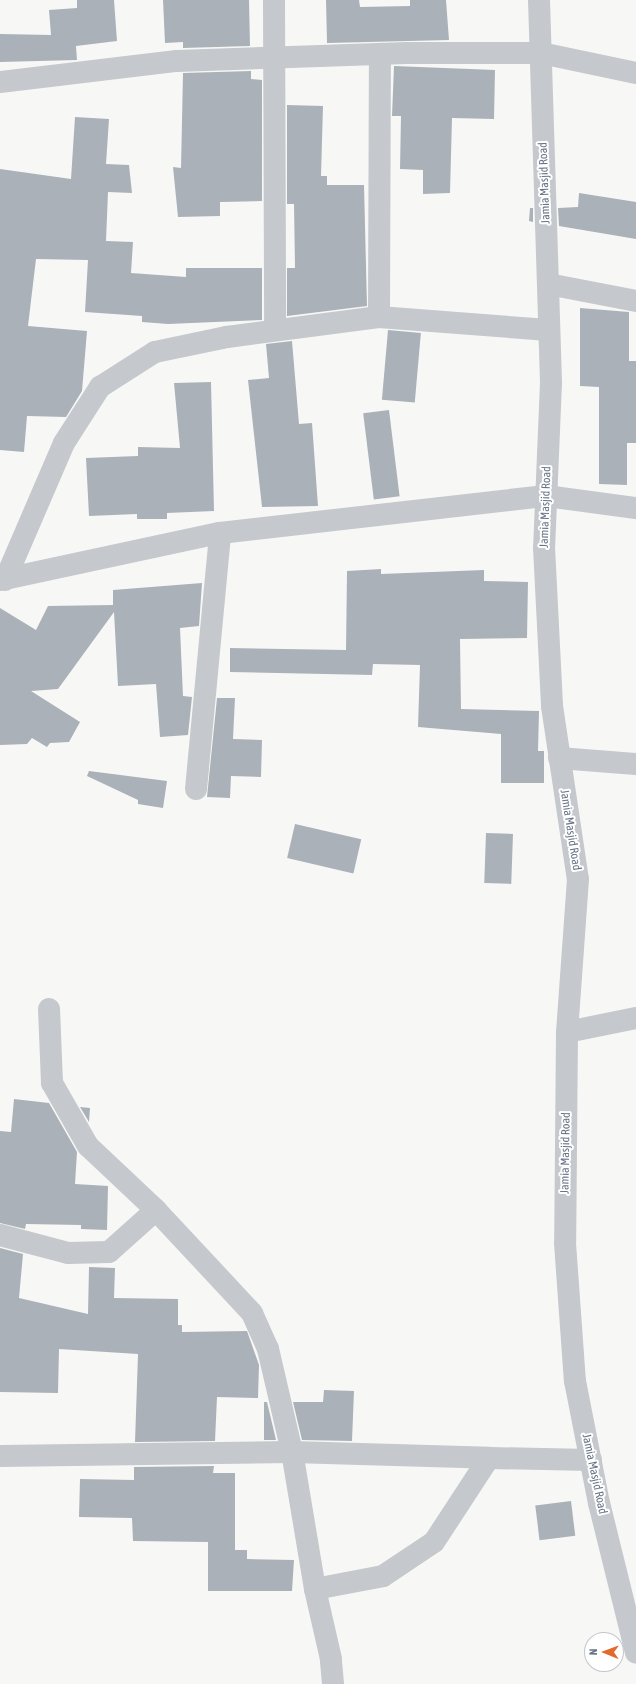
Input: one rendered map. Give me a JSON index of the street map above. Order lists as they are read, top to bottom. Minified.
{"streets":{"street":["Jamia Masjid Road"]},"north":"left"}
